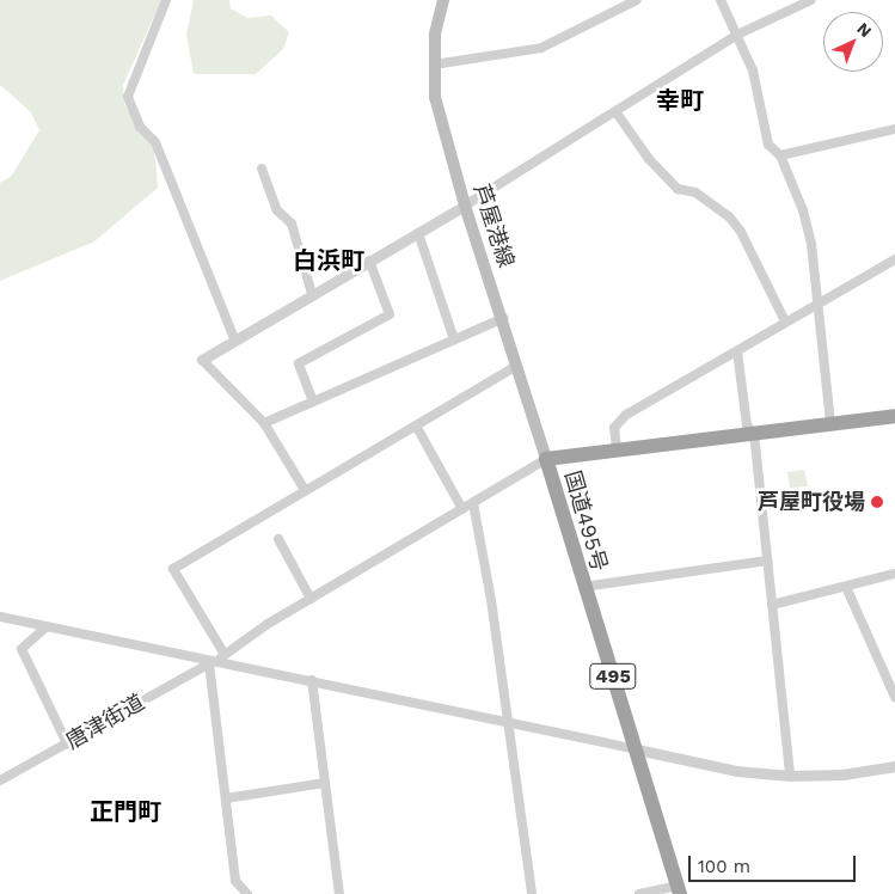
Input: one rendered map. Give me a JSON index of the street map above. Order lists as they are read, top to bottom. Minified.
{"streets":{"highway":["国道495号","495"],"main road":["芦屋港線"],"street":["唐津街道"]},"crossings":[["芦屋港線","国道495号"]],"districts":["幸町","白浜町","正門町"],"places":["芦屋町役場"],"scale_bar":"100 m","north":"top right"}
